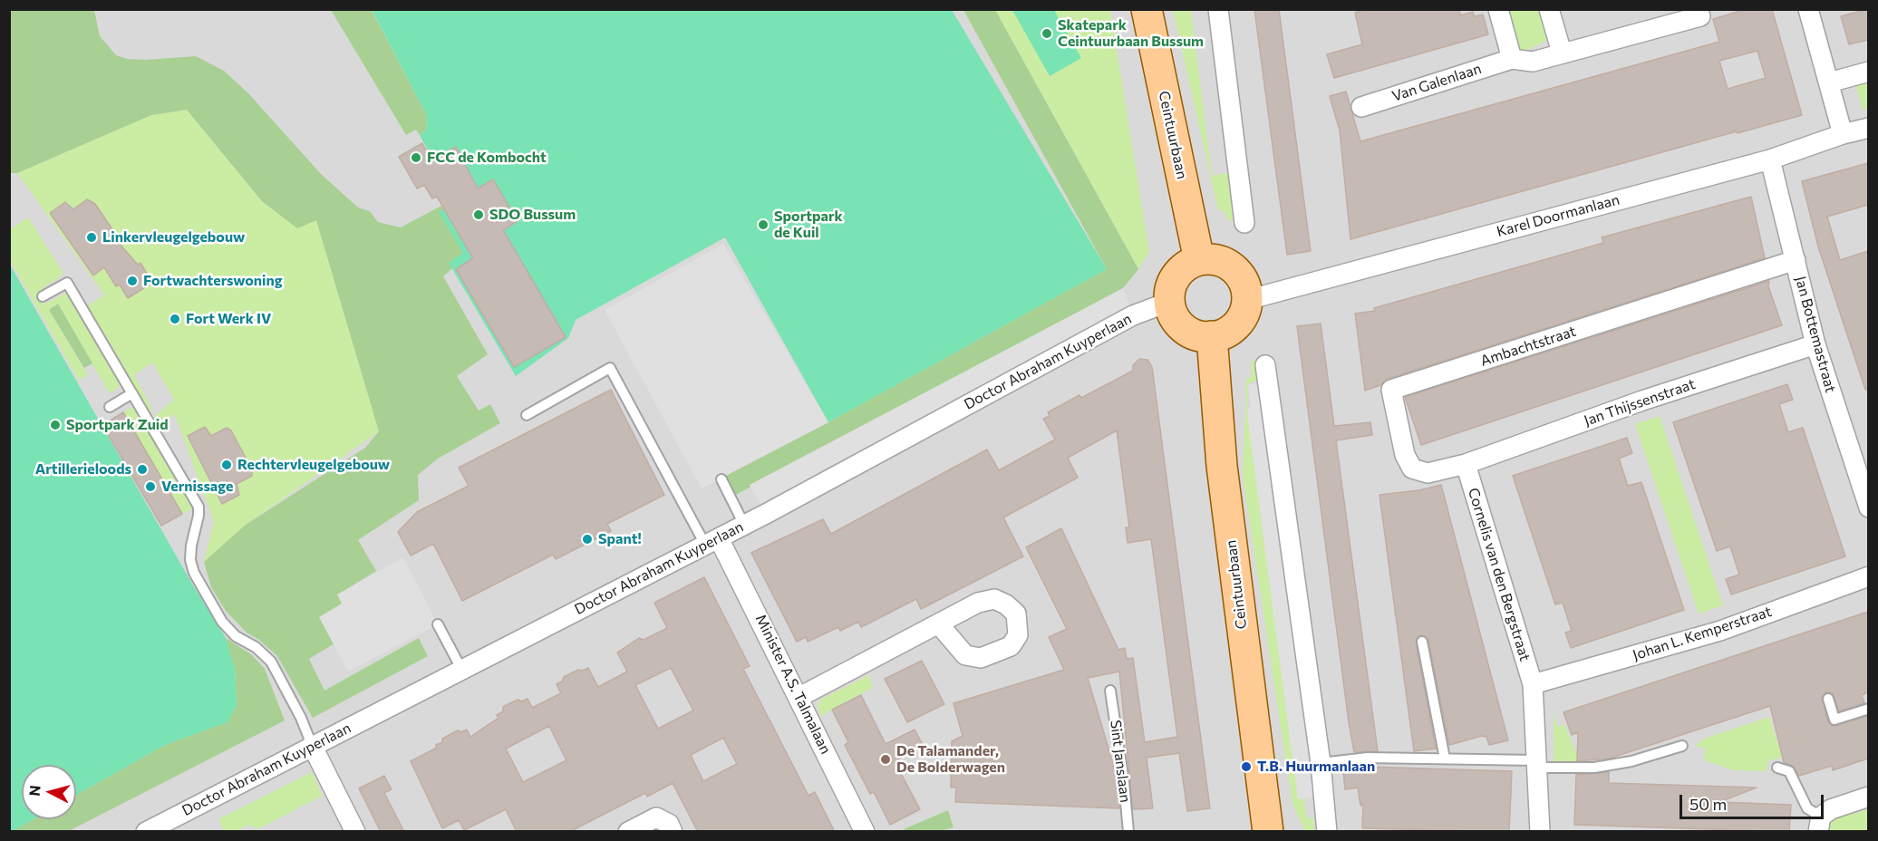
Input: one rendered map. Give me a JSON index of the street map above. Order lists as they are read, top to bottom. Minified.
{"streets":{"main road":["Ceintuurbaan"],"street":["Van Galenlaan","Karel Doormanlaan","Jan Bottemastraat","Ambachtstraat","Doctor Abraham Kuyperlaan","Jan Thijssenstraat","Cornelis van den Bergstraat","Johan L. Kemperstraat","Minister A.S. Talmalaan"],"lane":["Sint Janslaan"]},"crossings":[["Ceintuurbaan","Karel Doormanlaan"],["Ceintuurbaan","Doctor Abraham Kuyperlaan"],["Karel Doormanlaan","Jan Bottemastraat"],["Karel Doormanlaan","Doctor Abraham Kuyperlaan"],["Jan Bottemastraat","Ambachtstraat"],["Jan Bottemastraat","Jan Thijssenstraat"],["Ambachtstraat","Jan Thijssenstraat"],["Ambachtstraat","Cornelis van den Bergstraat"],["Doctor Abraham Kuyperlaan","Minister A.S. Talmalaan"],["Jan Thijssenstraat","Cornelis van den Bergstraat"],["Cornelis van den Bergstraat","Johan L. Kemperstraat"]],"places":["Skatepark Ceintuurbaan Bussum","FCC de Kombocht","SDO Bussum","Sportpark de Kuil","Linkervleugelgebouw","Fortwachterswoning","Fort Werk IV","Sportpark Zuid","Rechtervleugelgebouw","Artillerieloods","Vernissage","Spant!","De Talamander, De Bolderwagen","T.B. Huurmanlaan"],"scale_bar":"50 m","north":"left"}
